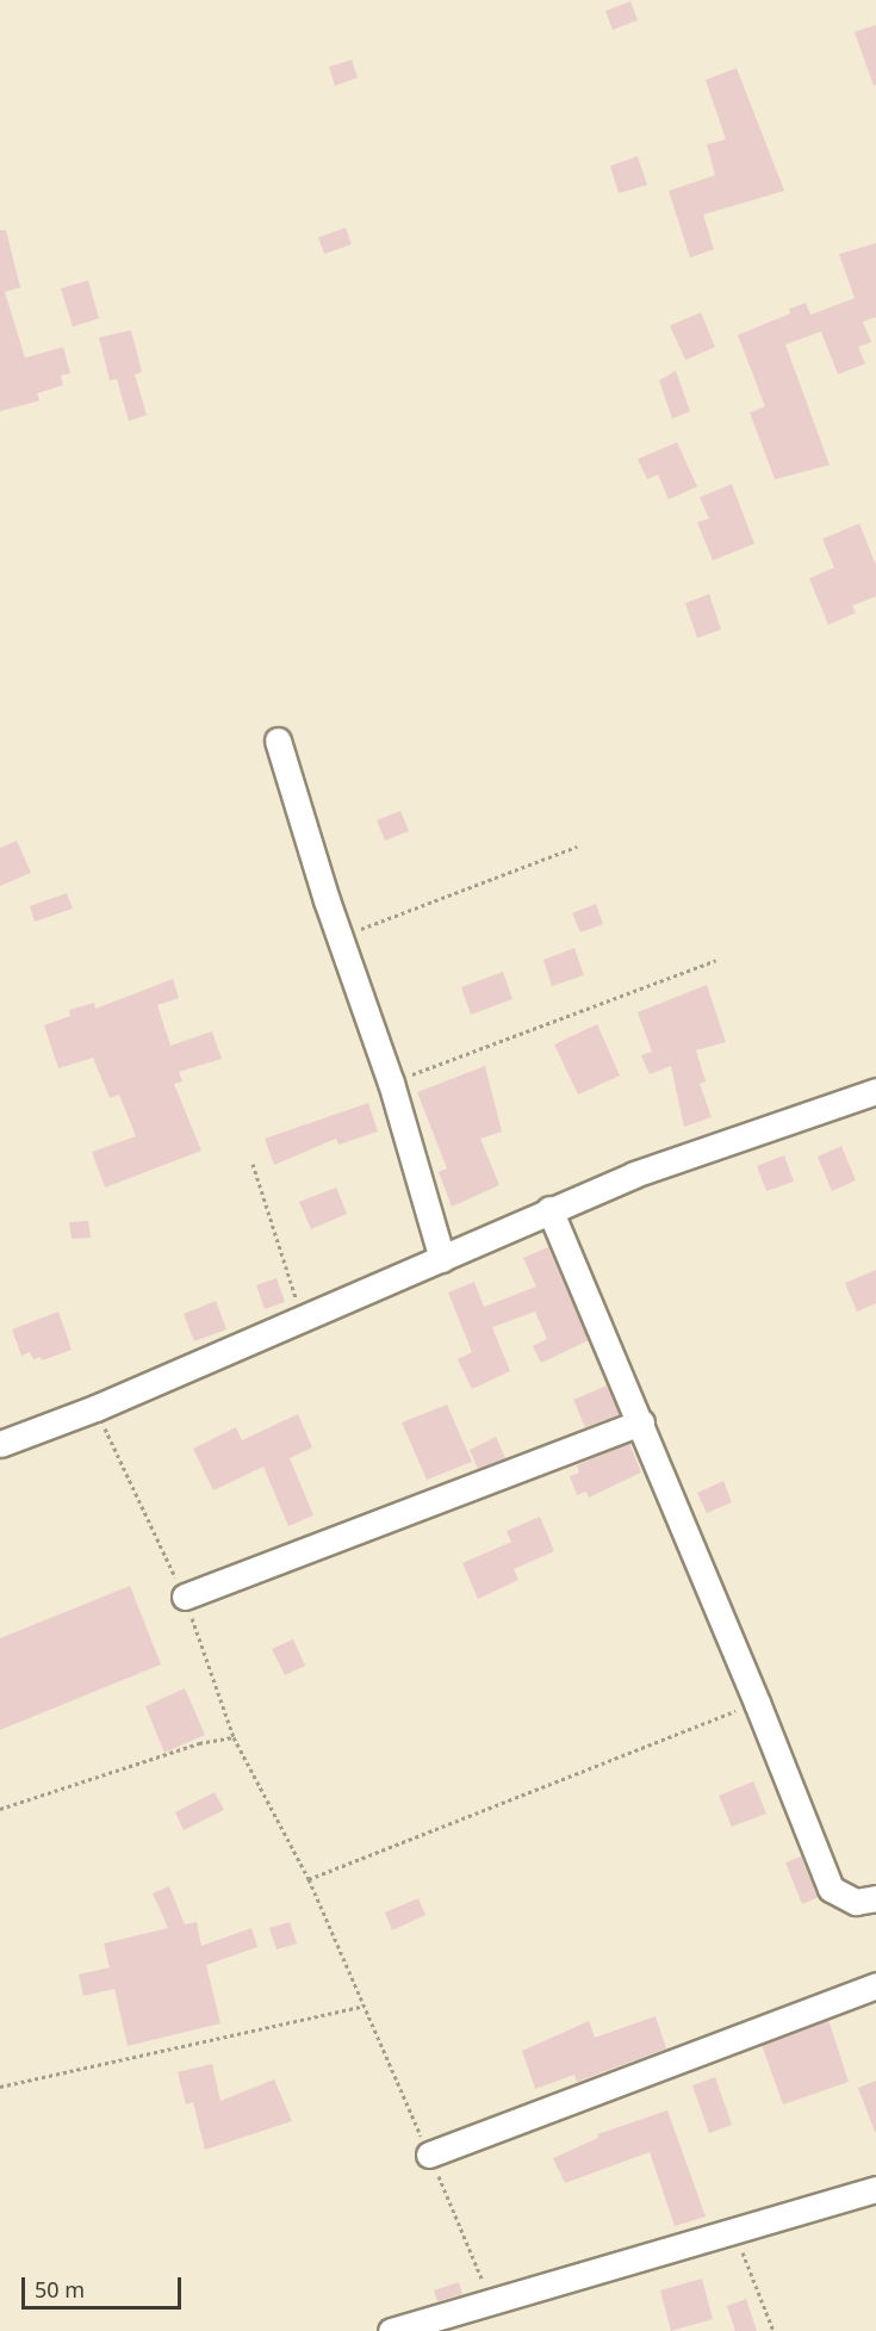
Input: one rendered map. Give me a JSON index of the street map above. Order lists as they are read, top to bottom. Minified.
{"scale_bar":"50 m"}
